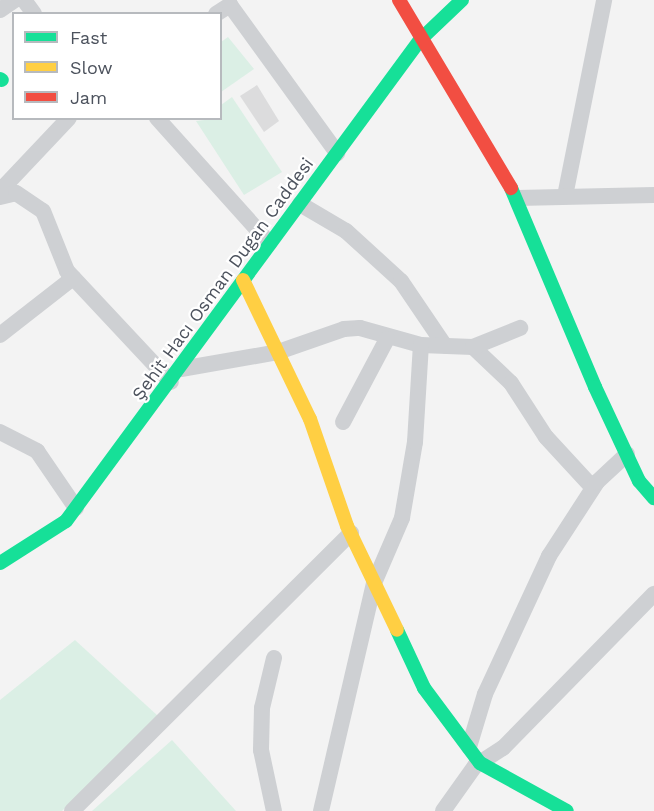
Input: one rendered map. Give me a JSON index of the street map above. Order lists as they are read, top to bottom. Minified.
{"streets":{"street":["Şehit Hacı Osman Dugan Caddesi"]},"legend":["Fast","Slow","Jam"]}
